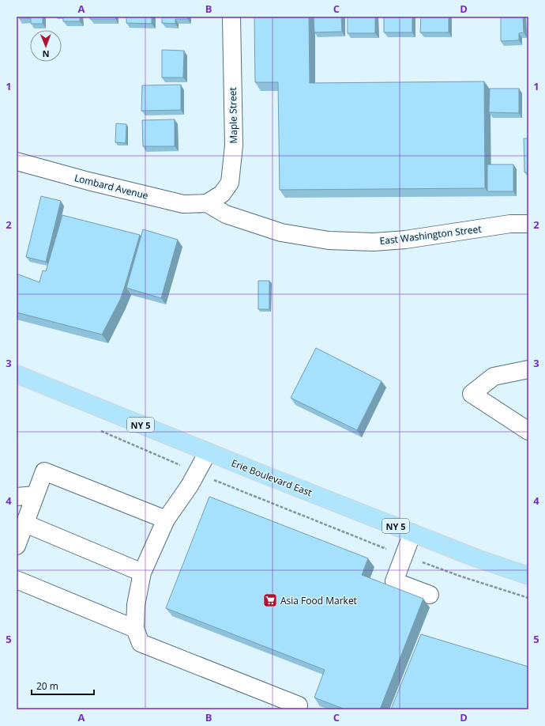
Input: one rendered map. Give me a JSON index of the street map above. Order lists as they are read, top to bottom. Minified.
{"streets":{"main road":["NY 5","Erie Boulevard East"],"street":["Maple Street","Lombard Avenue","East Washington Street"]},"crossings":[["Maple Street","Lombard Avenue"],["Maple Street","East Washington Street"],["Lombard Avenue","East Washington Street"]],"places":{"supermarket":["Asia Food Market"]},"scale_bar":"20 m","north":"bottom","grid":{"columns":["A","B","C","D"],"rows":["1","2","3","4","5"]}}
